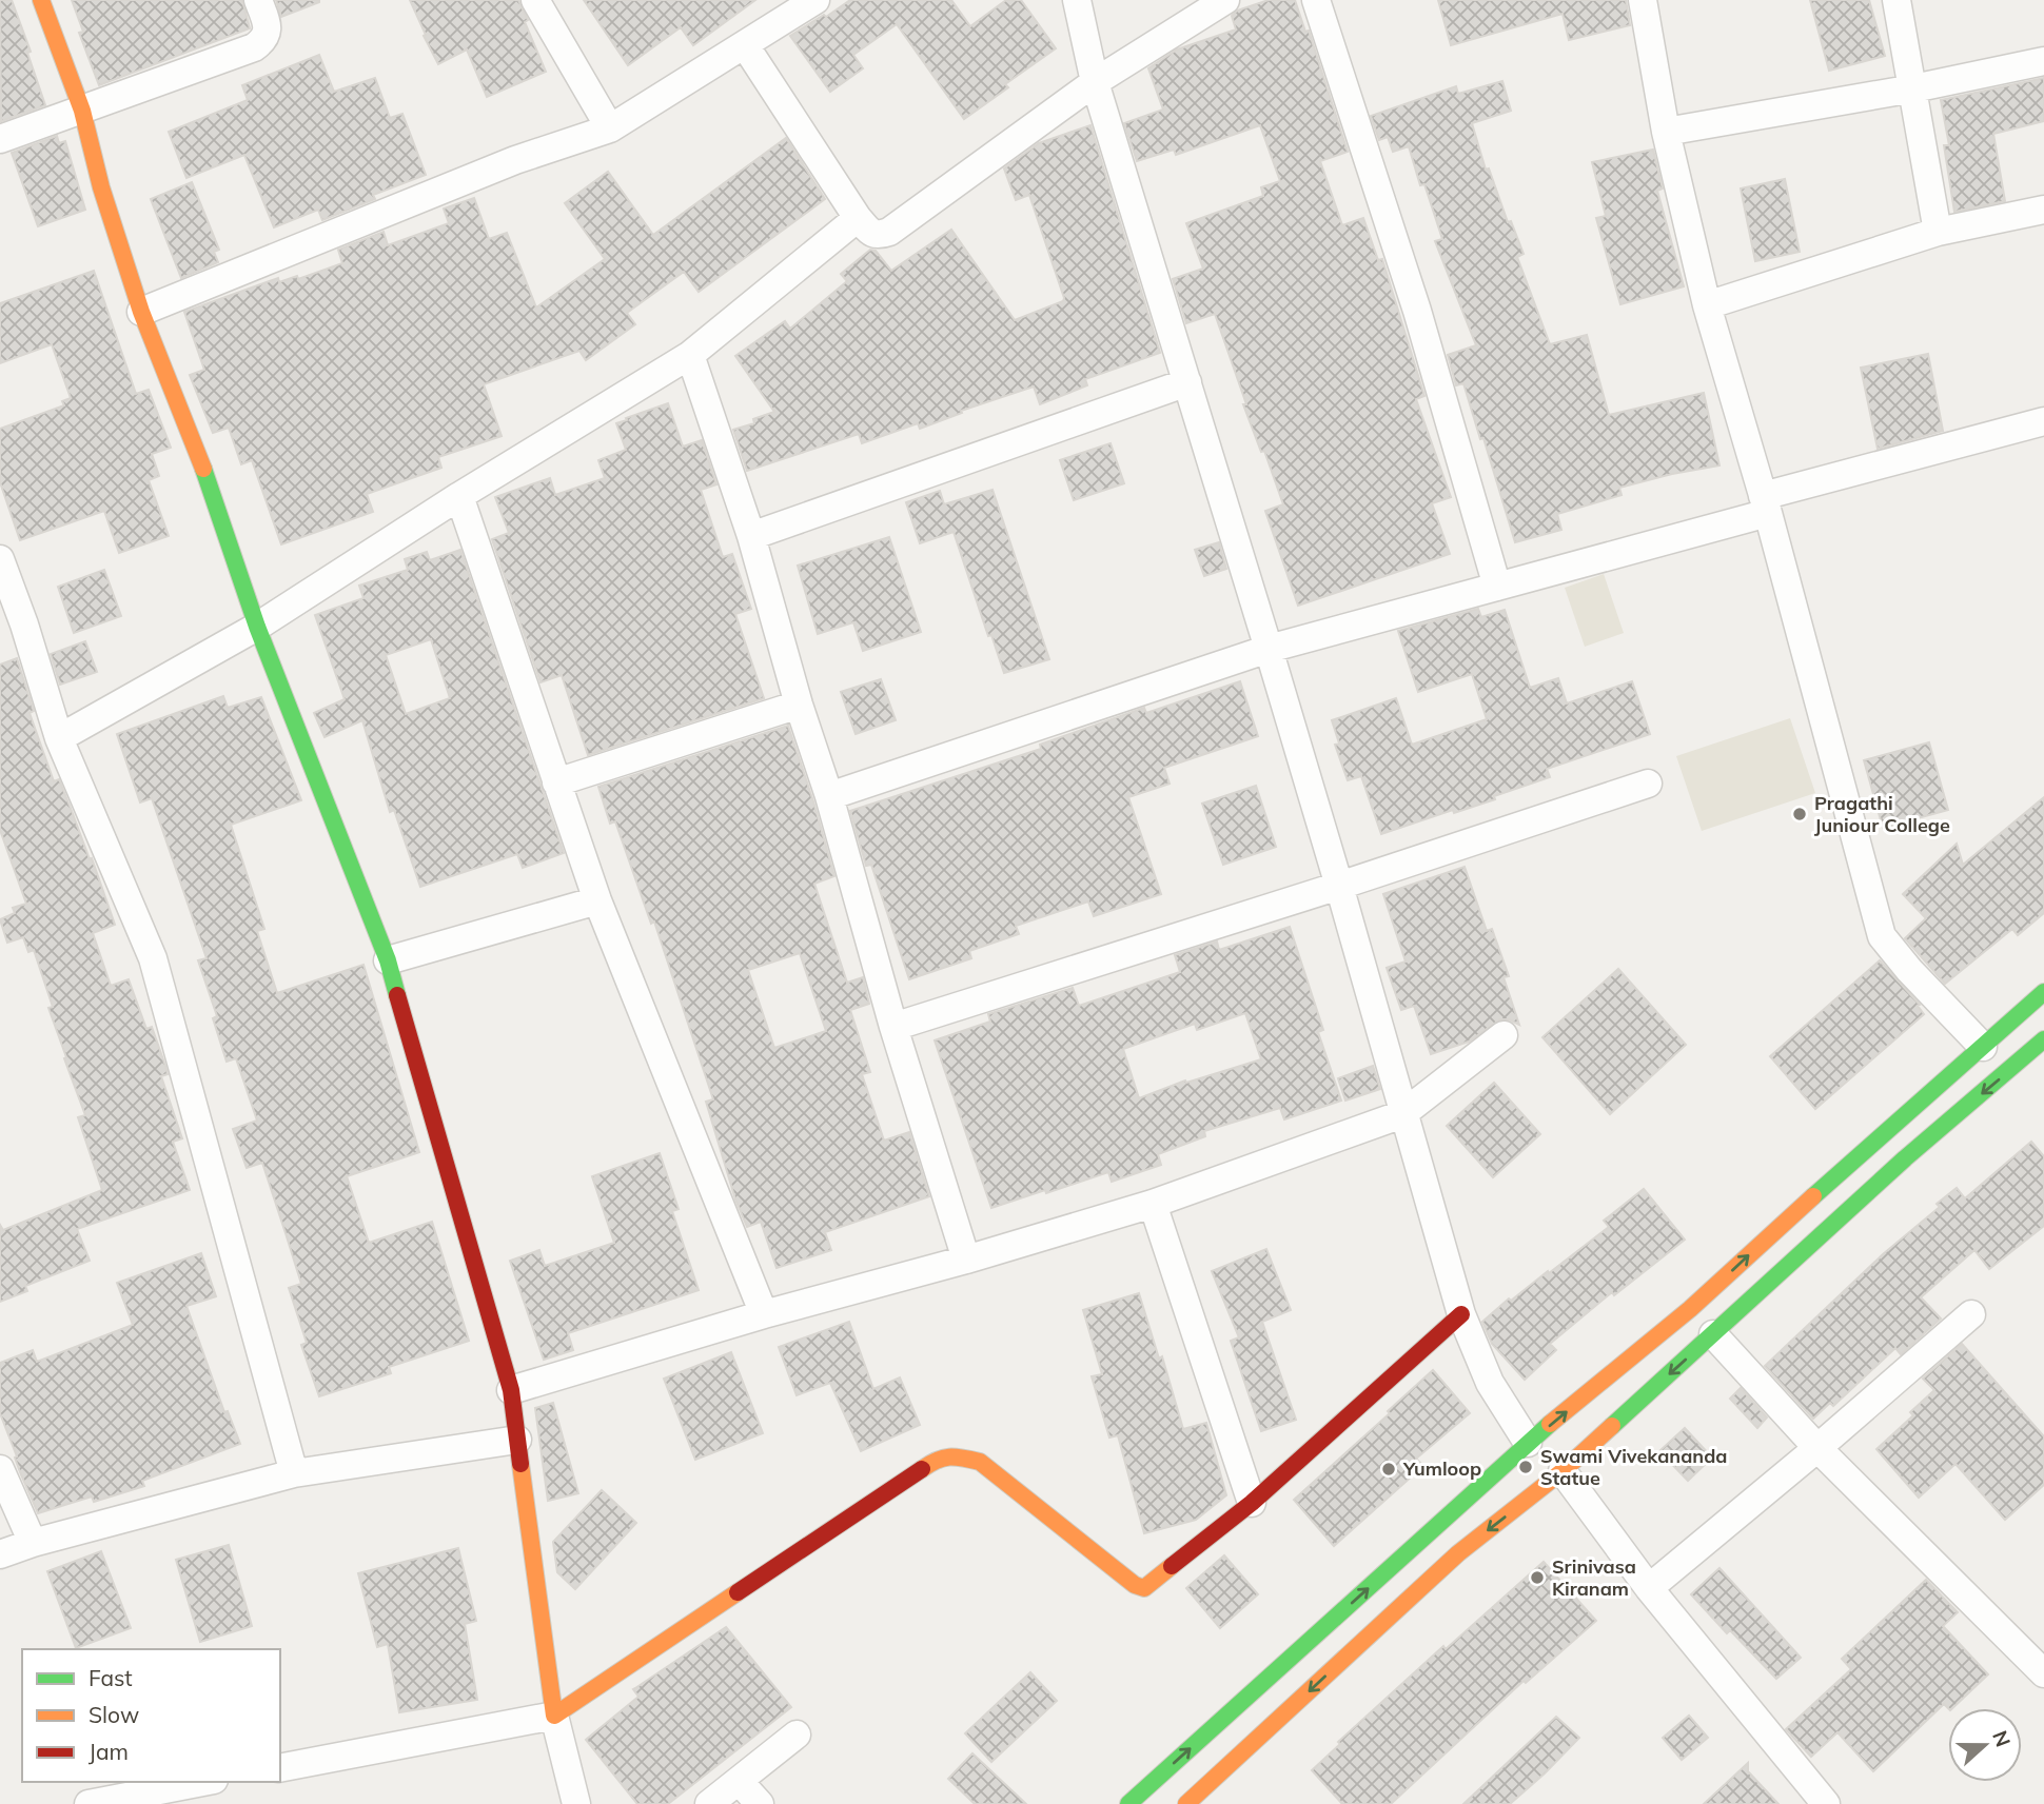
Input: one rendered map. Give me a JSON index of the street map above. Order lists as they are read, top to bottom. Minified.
{"places":["Pragathi Juniour College","Swami Vivekananda Statue","Yumloop","Srinivasa Kiranam"],"legend":["Fast","Slow","Jam"],"north":"right"}
